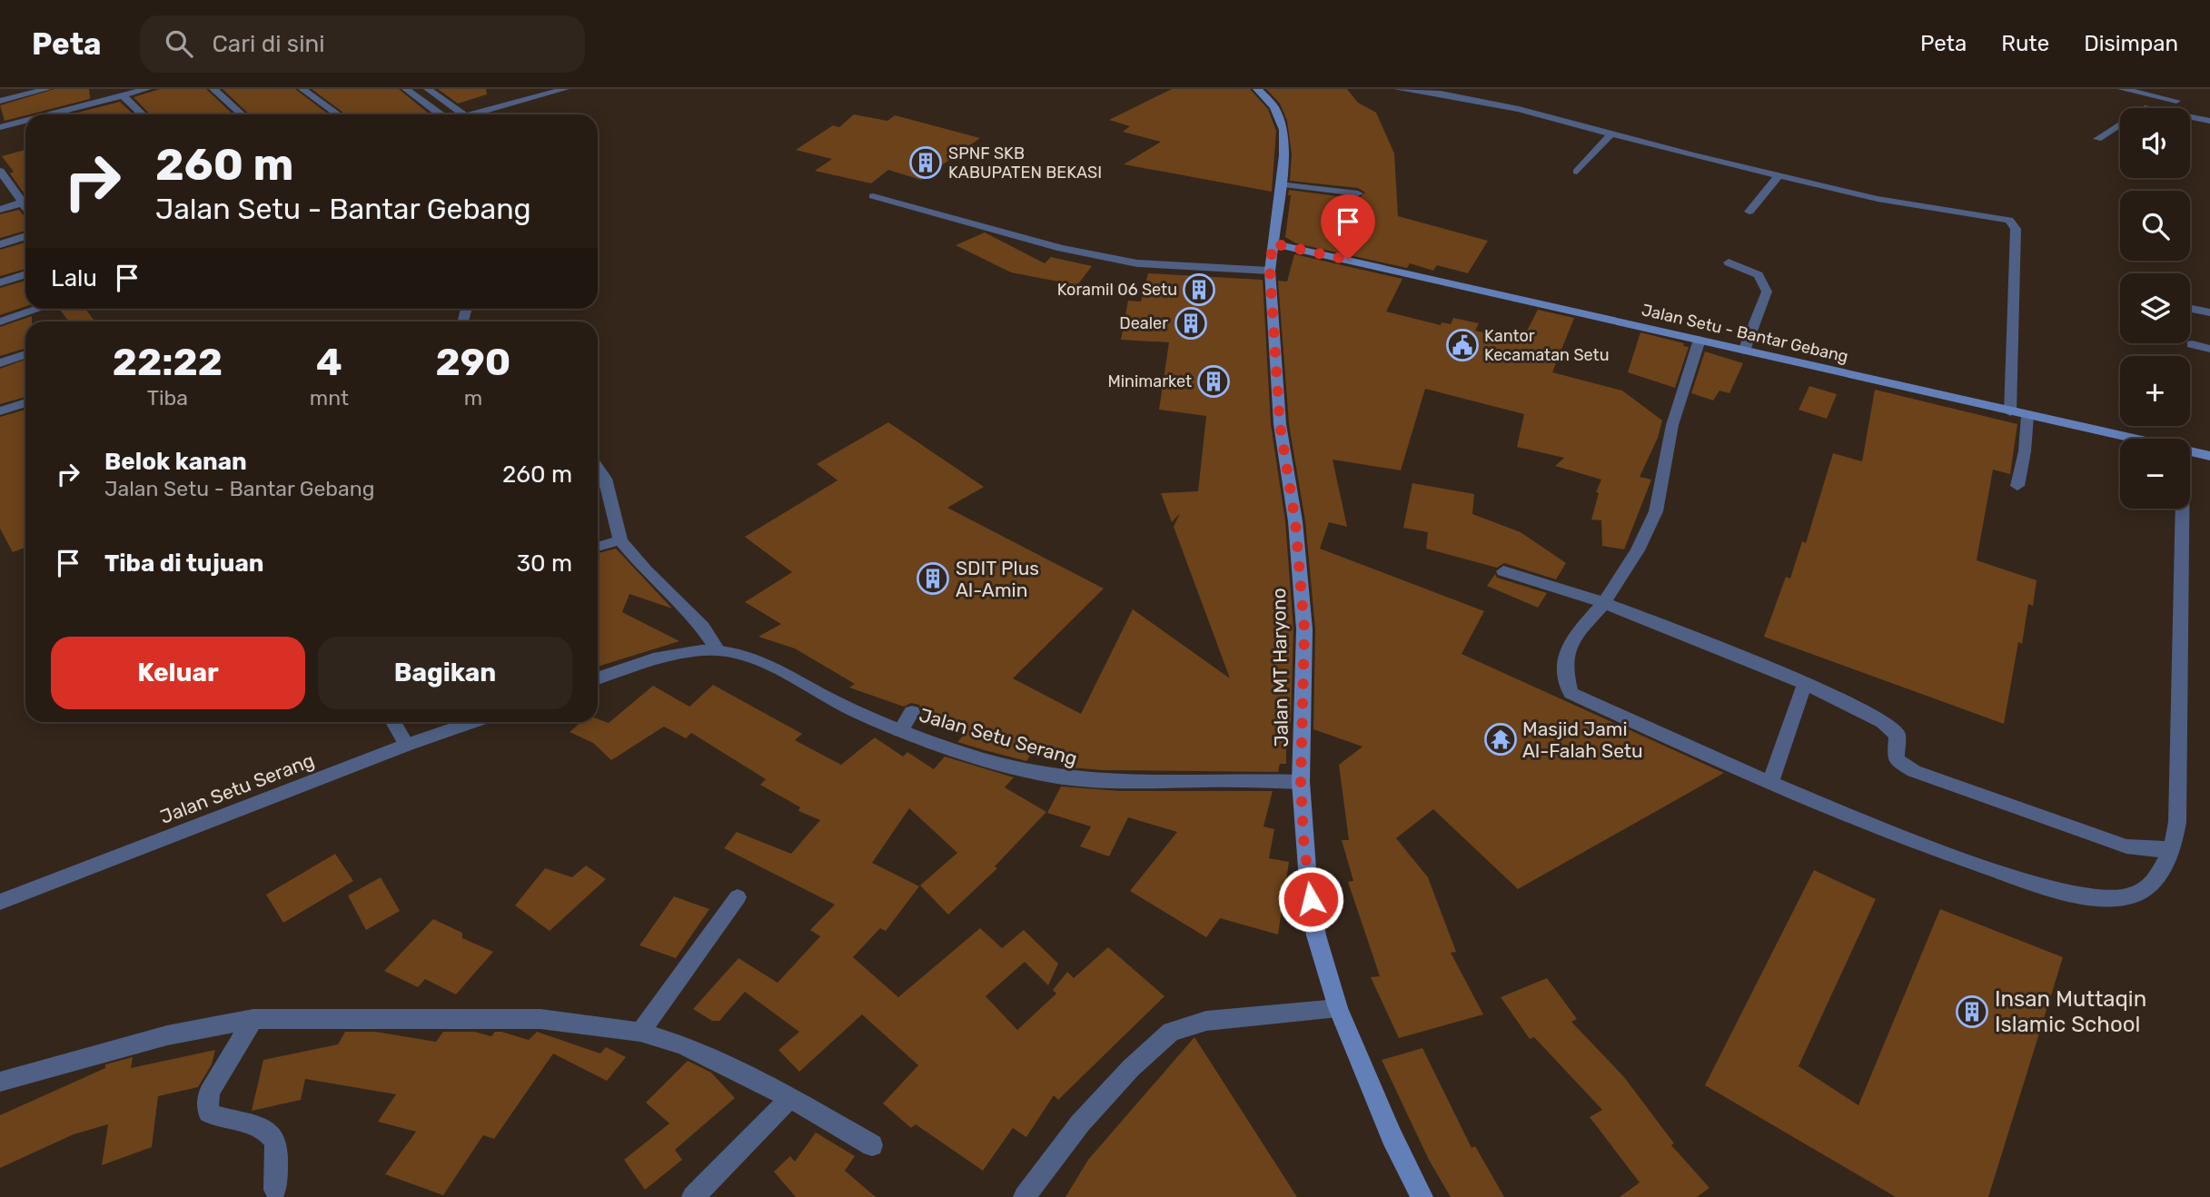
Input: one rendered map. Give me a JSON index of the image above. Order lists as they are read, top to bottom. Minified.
{"streets":{"main road":["Jalan Setu - Bantar Gebang","Jalan MT Haryono"],"street":["Jalan Setu Serang"]},"crossings":[["Jalan Setu - Bantar Gebang","Jalan MT Haryono"],["Jalan MT Haryono","Jalan Setu Serang"]],"places":{"building":["SPNF SKB KABUPATEN BEKASI","Koramil 06 Setu","Dealer","Minimarket","SDIT Plus Al-Amin","Insan Muttaqin Islamic School"],"public building":["Kantor Kecamatan Setu"],"temple":["Masjid Jami Al-Falah Setu"]},"page":{"header":"Peta","search":"Cari di sini","nav":["Peta","Rute","Disimpan"],"map_buttons":["+","−"],"turn":["260 m","Jalan Setu - Bantar Gebang"],"then":"Lalu","eta":["22:22","Tiba","4","mnt","290","m"],"list":[{"name":"Belok kanan","note":"Jalan Setu - Bantar Gebang","value":"260 m"},{"name":"Tiba di tujuan","value":"30 m"}],"buttons":["Keluar","Bagikan"]}}
